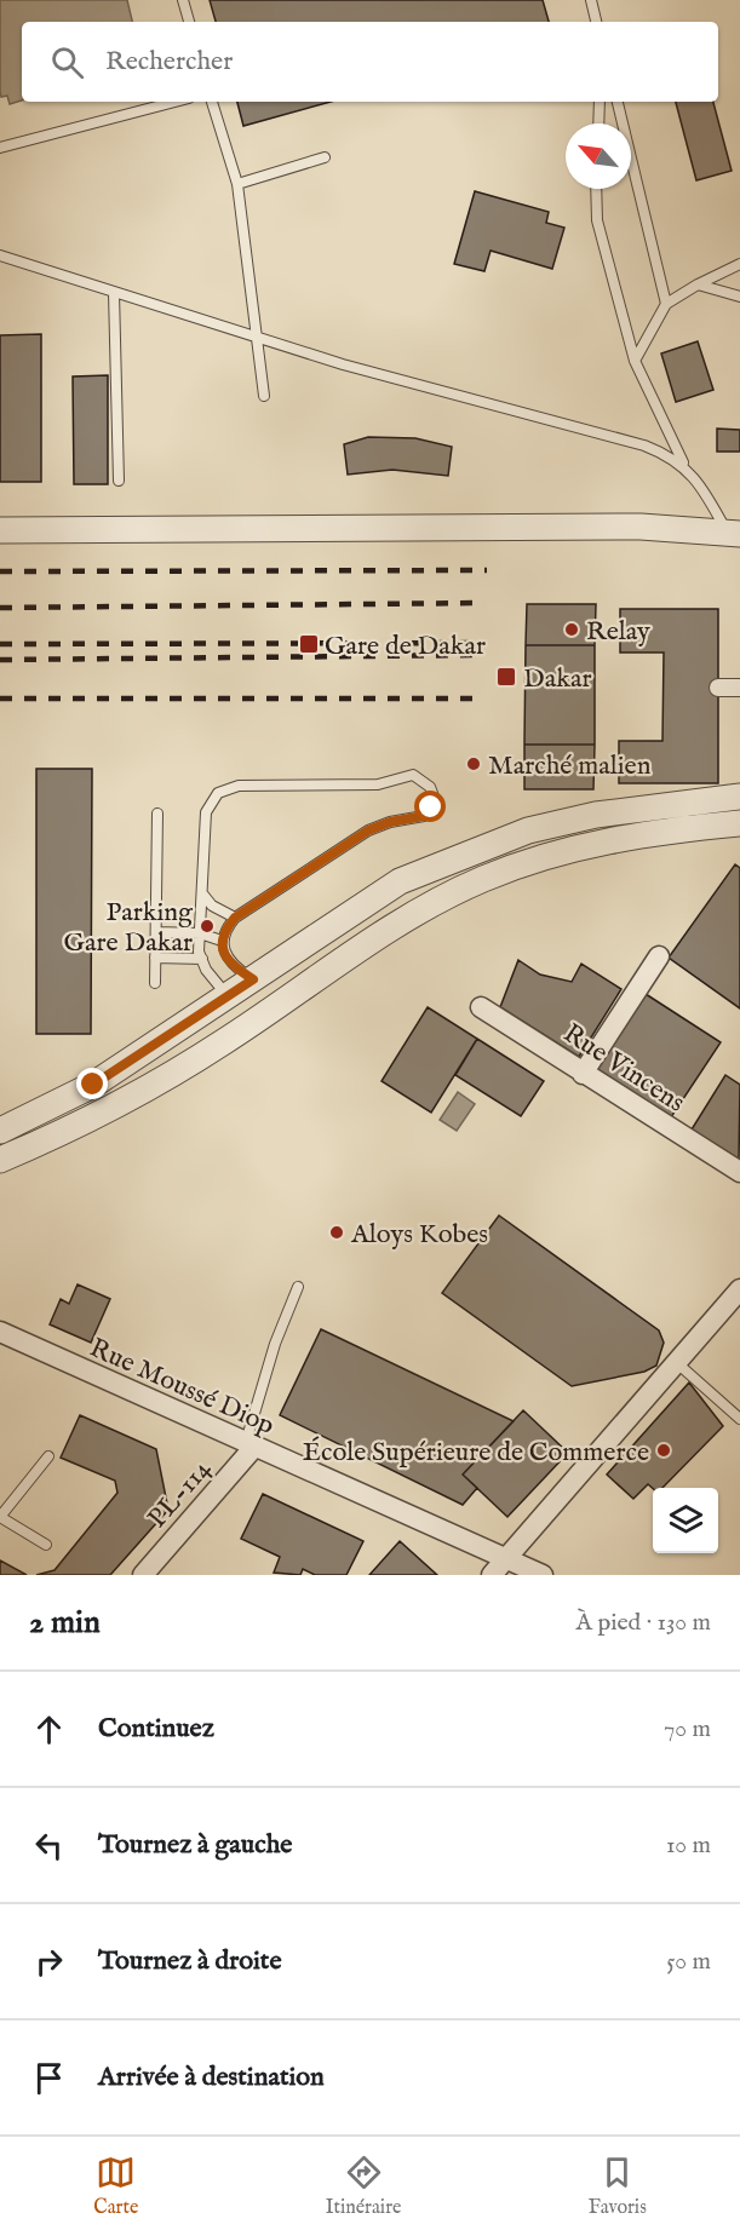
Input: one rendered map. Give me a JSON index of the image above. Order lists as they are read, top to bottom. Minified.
{"streets":{"street":["Rue Vincens","Rue Moussé Diop","PL-114"]},"crossings":[["Rue Moussé Diop","PL-114"]],"places":{"other":["Relay","Marché malien","Parking Gare Dakar","Aloys Kobes","École Supérieure de Commerce"],"transit":["Gare de Dakar","Dakar"]},"north":"top left","page":{"search":"Rechercher","heading":["2 min","À pied · 130 m"],"list":[["Continuez","70 m"],["Tournez à gauche","10 m"],["Tournez à droite","50 m"],"Arrivée à destination"],"nav":["Carte","Itinéraire","Favoris"]}}
